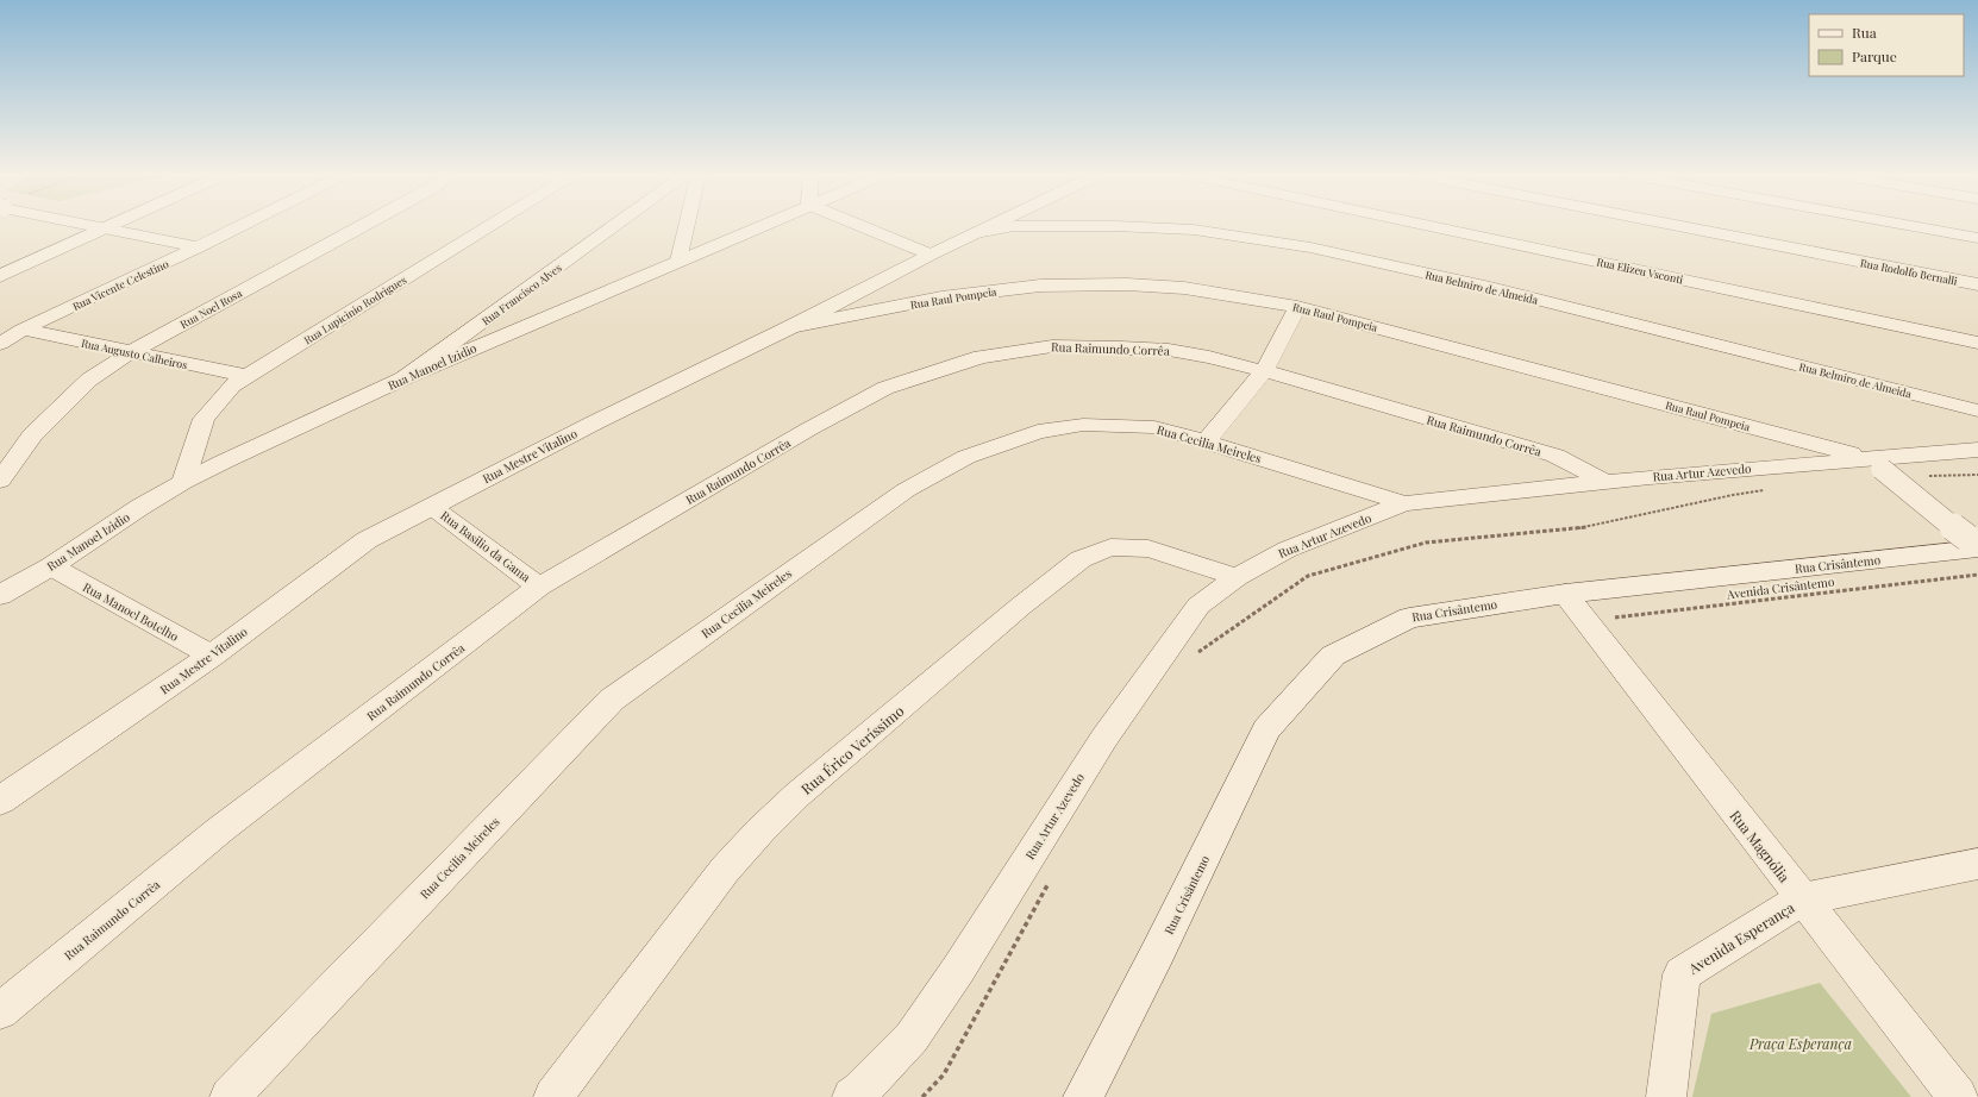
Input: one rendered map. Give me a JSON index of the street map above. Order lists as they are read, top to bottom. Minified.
{"streets":{"street":["Rua Elizeu Vsconti","Rua Rodolfo Bernalli","Rua Vicente Celestino","Rua Belmiro de Almeida","Rua Francisco Alves","Rua Raul Pompeia","Rua Noel Rosa","Rua Lupicinio Rodrigues","Rua Raimundo Corrêa","Rua Augusto Calheiros","Rua Manoel Izidio","Rua Cecilia Meireles","Rua Mestre Vitalino","Rua Artur Azevedo","Rua Basilio da Gama","Rua Crisântemo","Rua Manoel Botelho","Rua Érico Veríssimo","Rua Magnólia","Avenida Esperança"],"path":["Avenida Crisântemo"]},"crossings":[["Rua Vicente Celestino","Rua Augusto Calheiros"],["Rua Belmiro de Almeida","Rua Mestre Vitalino"],["Rua Francisco Alves","Rua Manoel Izidio"],["Rua Raul Pompeia","Rua Mestre Vitalino"],["Rua Raul Pompeia","Rua Artur Azevedo"],["Rua Noel Rosa","Rua Augusto Calheiros"],["Rua Lupicinio Rodrigues","Rua Augusto Calheiros"],["Rua Lupicinio Rodrigues","Rua Manoel Izidio"],["Rua Raimundo Corrêa","Rua Artur Azevedo"],["Rua Raimundo Corrêa","Rua Basilio da Gama"],["Rua Manoel Izidio","Rua Manoel Botelho"],["Rua Cecilia Meireles","Rua Artur Azevedo"],["Rua Mestre Vitalino","Rua Basilio da Gama"],["Rua Mestre Vitalino","Rua Manoel Botelho"],["Rua Artur Azevedo","Rua Érico Veríssimo"],["Rua Crisântemo","Rua Magnólia"],["Avenida Crisântemo","Rua Magnólia"],["Rua Magnólia","Avenida Esperança"]],"parks":["Praça Esperança"],"legend":["Rua","Parque"]}
